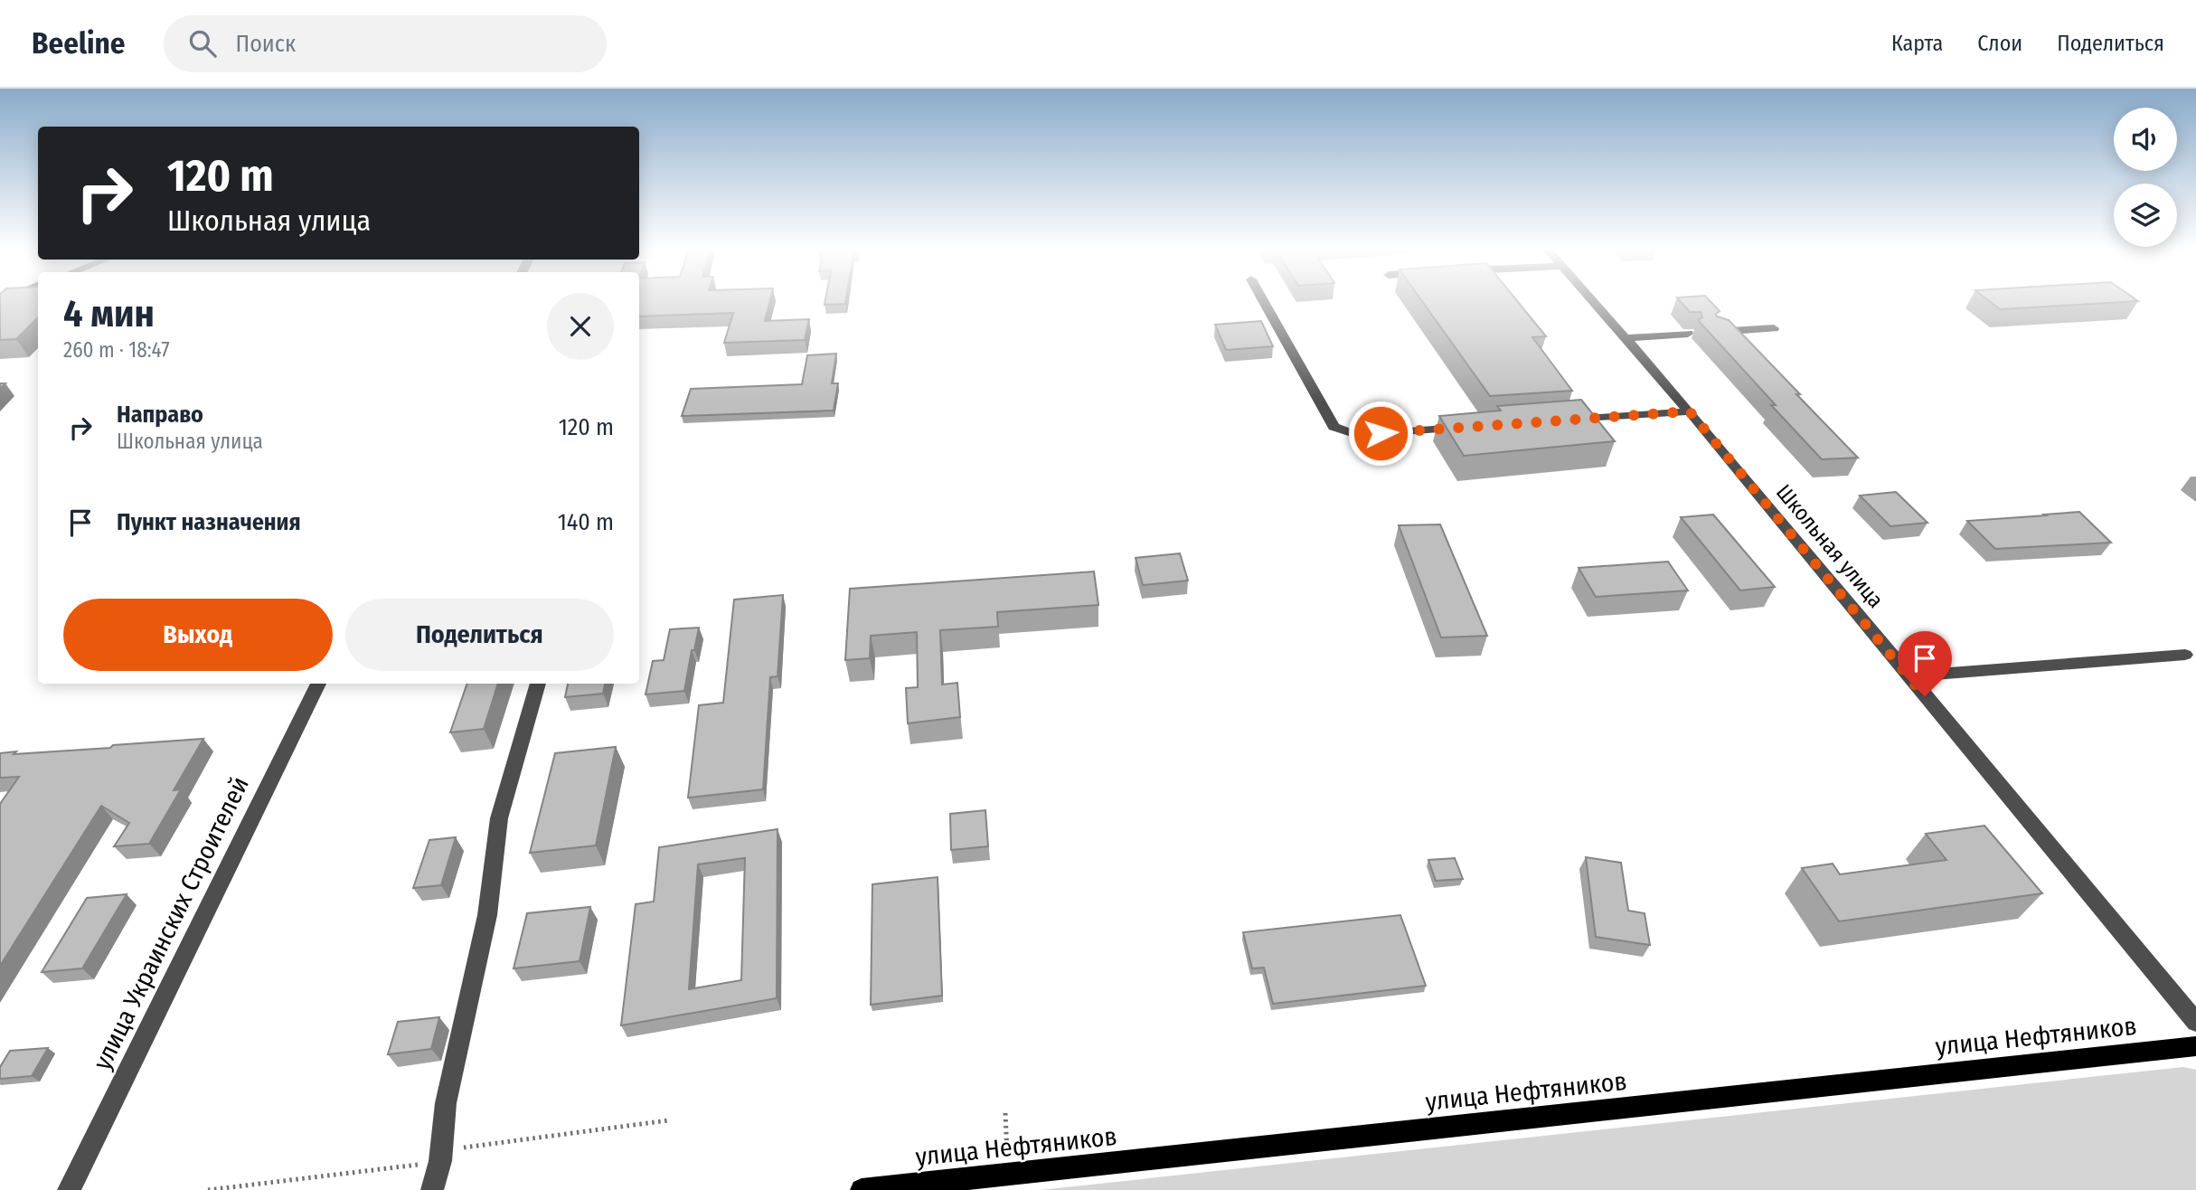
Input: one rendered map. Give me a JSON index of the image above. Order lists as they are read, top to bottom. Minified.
{"streets":{"main road":["улица Нефтяников"],"street":["Школьная улица","улица Украинских Строителей"]},"page":{"header":"Beeline","search":"Поиск","nav":["Карта","Слои","Поделиться"],"turn":["120 m","Школьная улица"],"heading":["4 мин","260 m · 18:47"],"list":[{"name":"Направо","note":"Школьная улица","value":"120 m"},{"name":"Пункт назначения","value":"140 m"}],"buttons":["Выход","Поделиться"]}}
